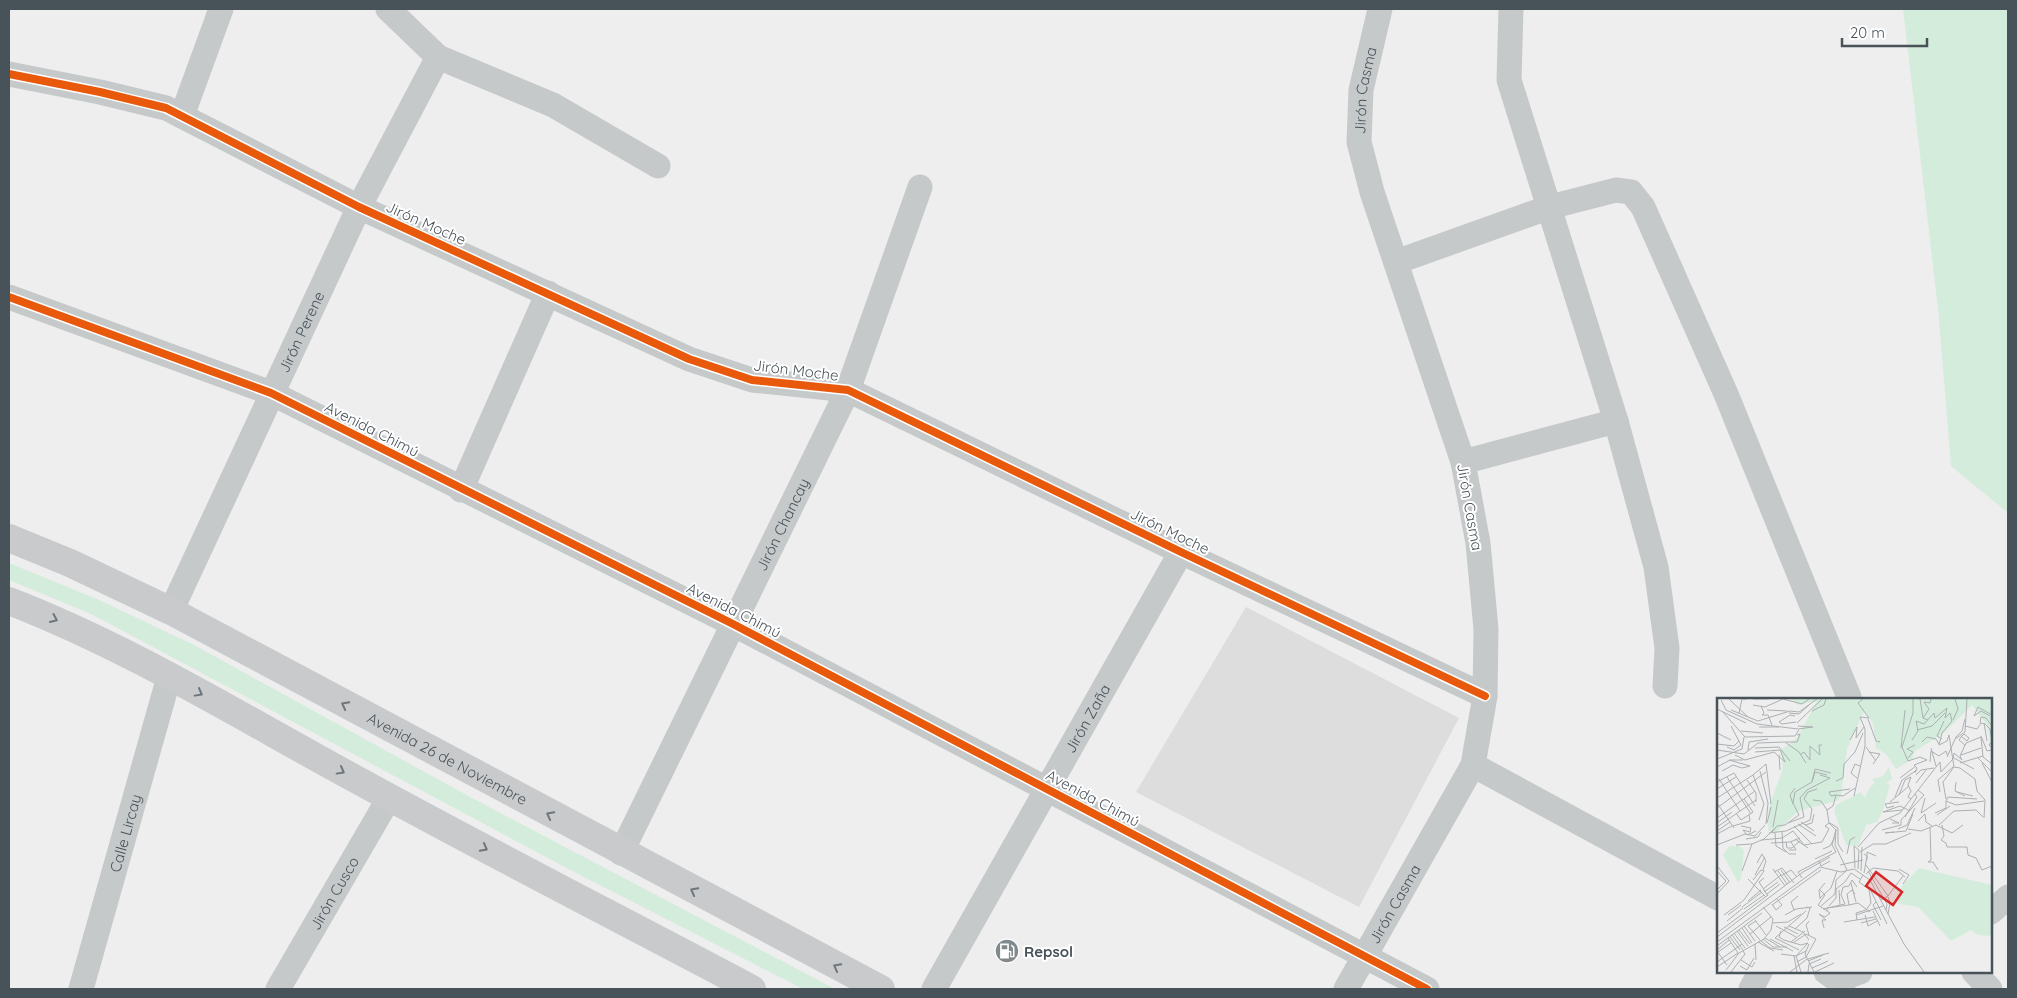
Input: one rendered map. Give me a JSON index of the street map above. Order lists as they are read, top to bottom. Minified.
{"streets":{"main road":["Avenida 26 de Noviembre"],"street":["Jirón Casma","Jirón Moche","Jirón Perene","Avenida Chimú","Jirón Chancay","Jirón Zaña","Calle Lircay","Jirón Cusco"]},"crossings":[["Jirón Casma","Jirón Moche"],["Jirón Casma","Avenida Chimú"],["Jirón Moche","Jirón Perene"],["Jirón Moche","Jirón Chancay"],["Jirón Moche","Jirón Zaña"],["Jirón Perene","Avenida Chimú"],["Jirón Perene","Avenida 26 de Noviembre"],["Avenida Chimú","Jirón Chancay"],["Avenida Chimú","Jirón Zaña"],["Jirón Chancay","Avenida 26 de Noviembre"]],"places":{"fuel station":["Repsol"]},"scale_bar":"20 m"}
